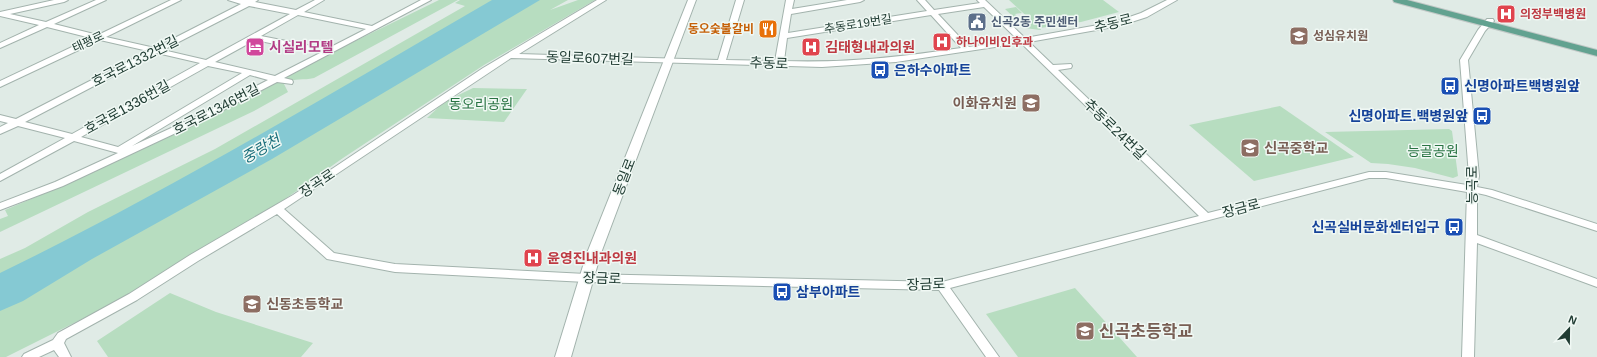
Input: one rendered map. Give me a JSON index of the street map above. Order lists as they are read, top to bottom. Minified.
{"streets":{"street":["추동로","추동로19번길","태평로","동일로607번길","호국로1332번길","호국로1336번길","호국로1346번길","추동로24번길","동일로","장곡로","능곡로","장금로"]},"crossings":[["추동로","동일로607번길"],["추동로","추동로24번길"],["추동로","동일로"],["추동로19번길","추동로24번길"],["동일로607번길","동일로"],["동일로607번길","장곡로"],["추동로24번길","장금로"],["동일로","장금로"],["장곡로","장금로"],["능곡로","장금로"]],"water":["중랑천"],"parks":["동오리공원","능골공원"],"places":{"hospital":["의정부백병원","하나이비인후과","김태형내과의원","윤영진내과의원"],"public building":["신곡2동 주민센터"],"restaurant":["동오숯불갈비"],"school or university":["성심유치원","이화유치원","신곡중학교","신동초등학교","신곡초등학교"],"hotel":["시실리모텔"],"bus stop":["은하수아파트","신명아파트백병원앞","신명아파트.백병원앞","신곡실버문화센터입구","삼부아파트"]},"north":"top"}
